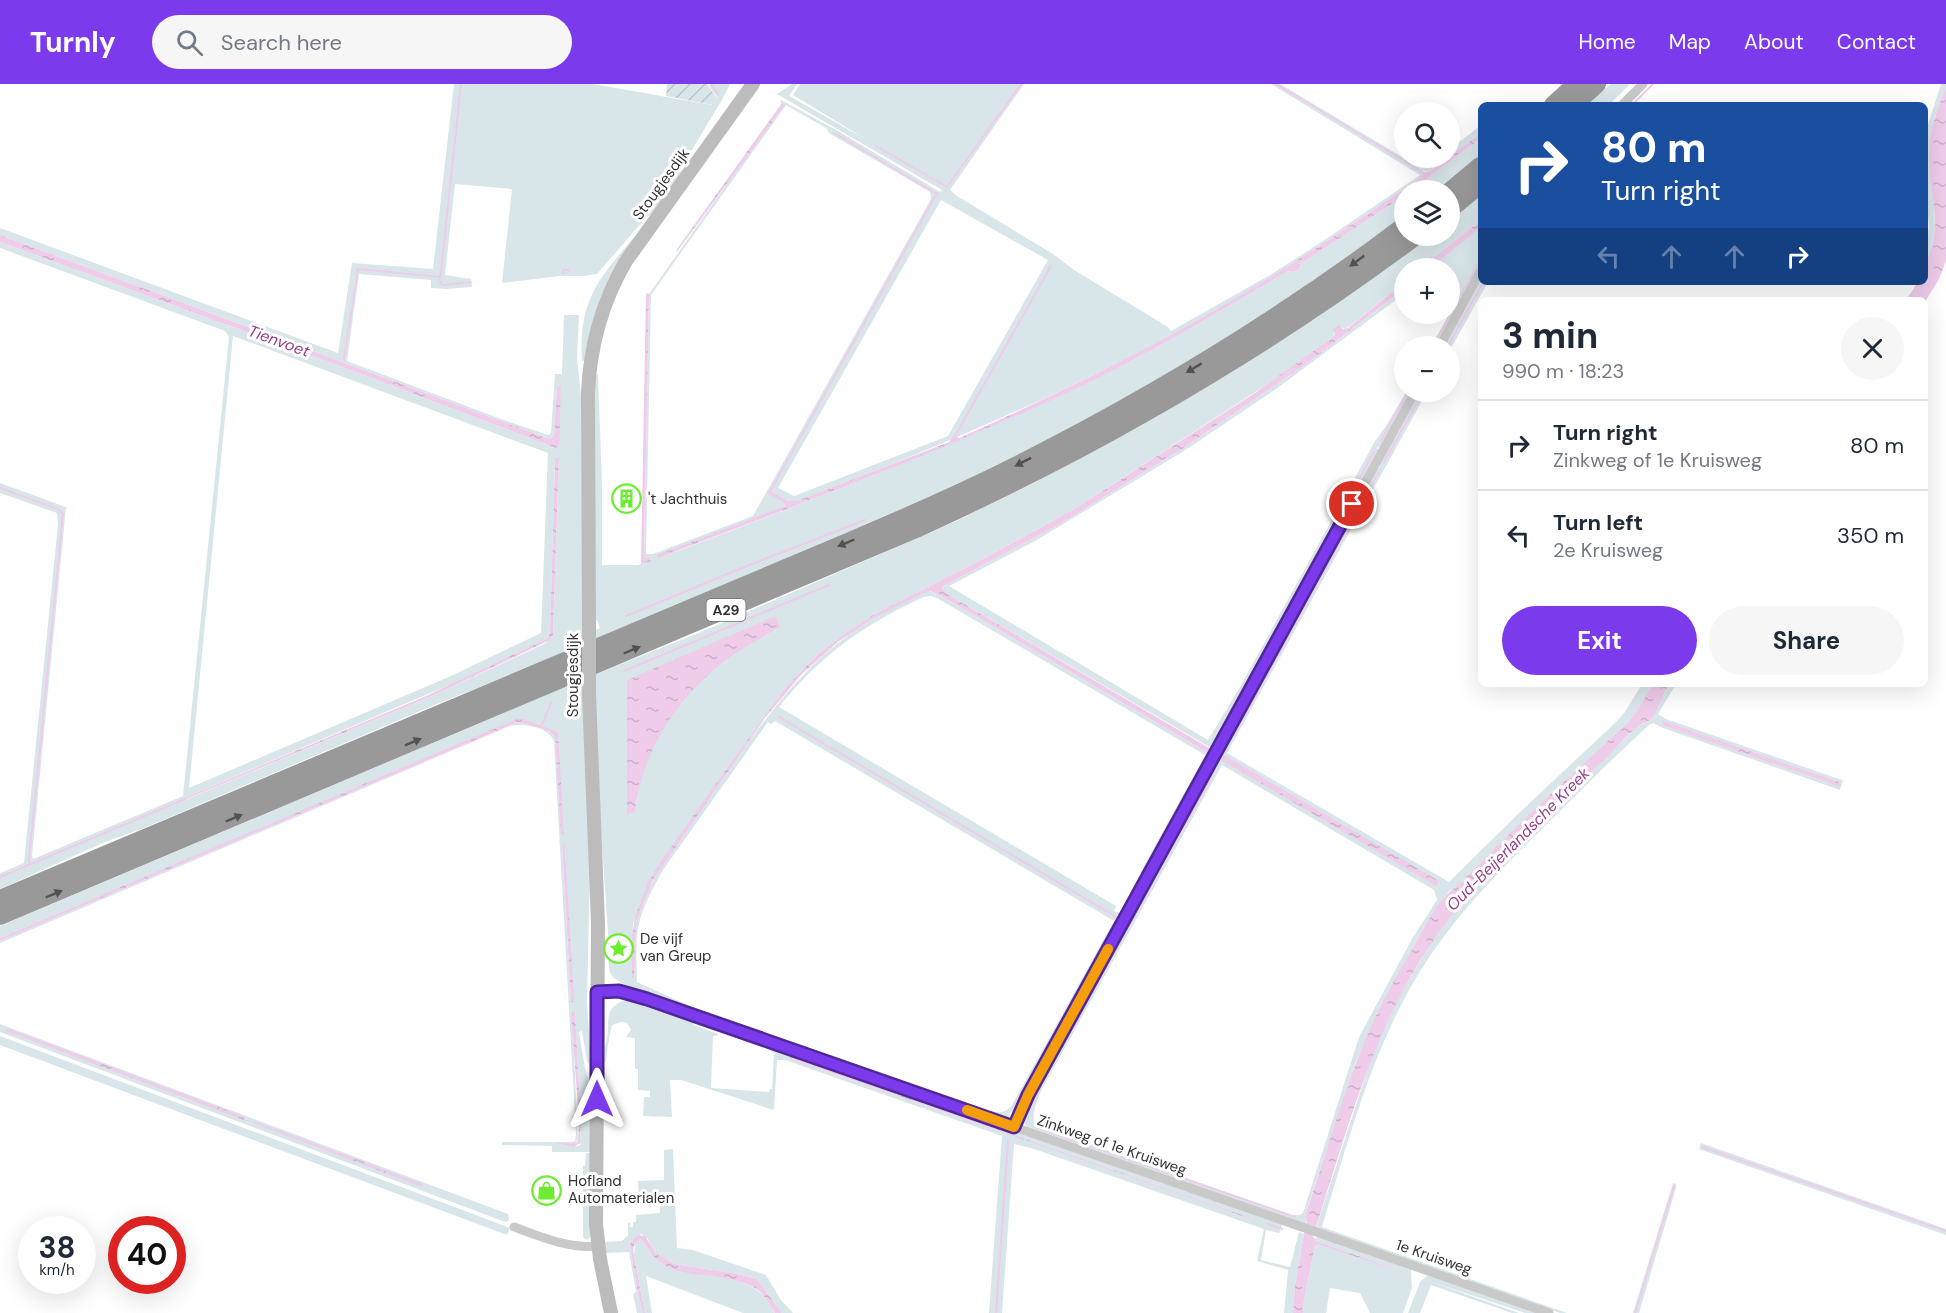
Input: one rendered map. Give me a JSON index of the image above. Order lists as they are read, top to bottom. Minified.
{"streets":{"highway":["A29"],"street":["Stougjesdijk","Zinkweg of 1e Kruisweg","1e Kruisweg"]},"crossings":[["Stougjesdijk","Zinkweg of 1e Kruisweg"],["Zinkweg of 1e Kruisweg","1e Kruisweg"]],"water":["Tienvoet","Oud-Beijerlandsche Kreek"],"places":{"building":["'t Jachthuis"],"place":["De vijf van Greup"],"shop":["Hofland Automaterialen"]},"page":{"header":"Turnly","search":"Search here","nav":["Home","Map","About","Contact"],"map_buttons":["+","−"],"turn":["80 m","Turn right"],"heading":["3 min","990 m · 18:23"],"list":[{"name":"Turn right","note":"Zinkweg of 1e Kruisweg","value":"80 m"},{"name":"Turn left","note":"2e Kruisweg","value":"350 m"}],"buttons":["Exit","Share"],"speed":"38 km/h","limit":"40"}}
